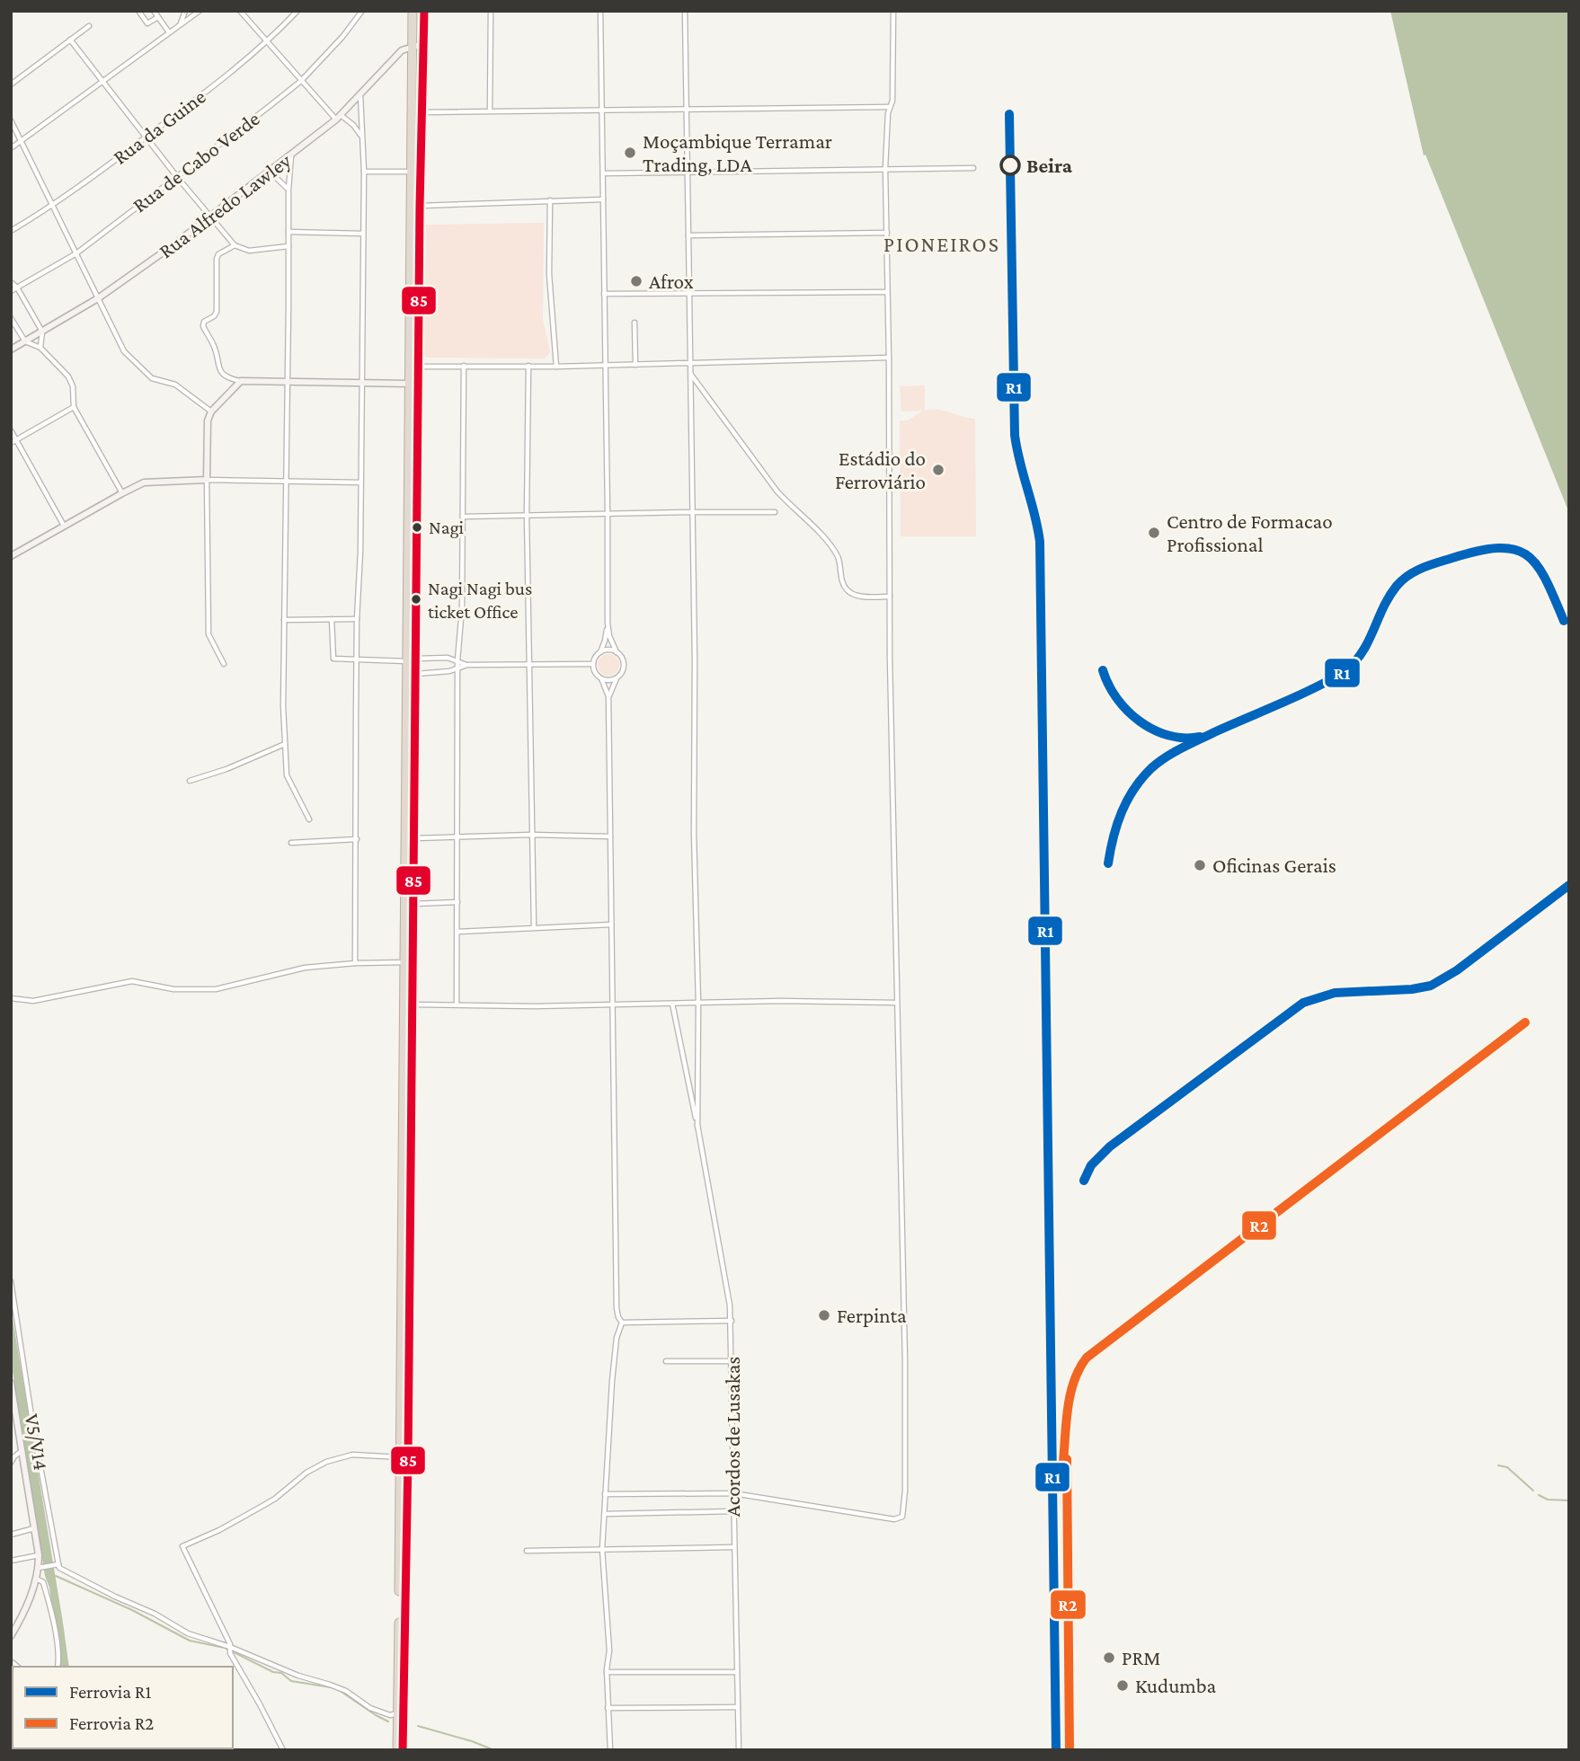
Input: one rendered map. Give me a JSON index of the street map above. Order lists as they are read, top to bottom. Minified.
{"streets":{"street":["Rua da Guine","Rua de Cabo Verde","Rua Alfredo Lawley","Acordos de Lusakas","V5/V14"]},"districts":["PIONEIROS"],"places":["Moçambique Terramar Trading, LDA","Beira","Afrox","Estádio do Ferroviário","Nagi","Centro de Formacao Profissional","Nagi Nagi bus ticket Office","Oficinas Gerais","Ferpinta","PRM","Kudumba"],"lines":["transit line 85","rail line R1","rail line R2"],"legend":["Ferrovia R1","Ferrovia R2"]}
